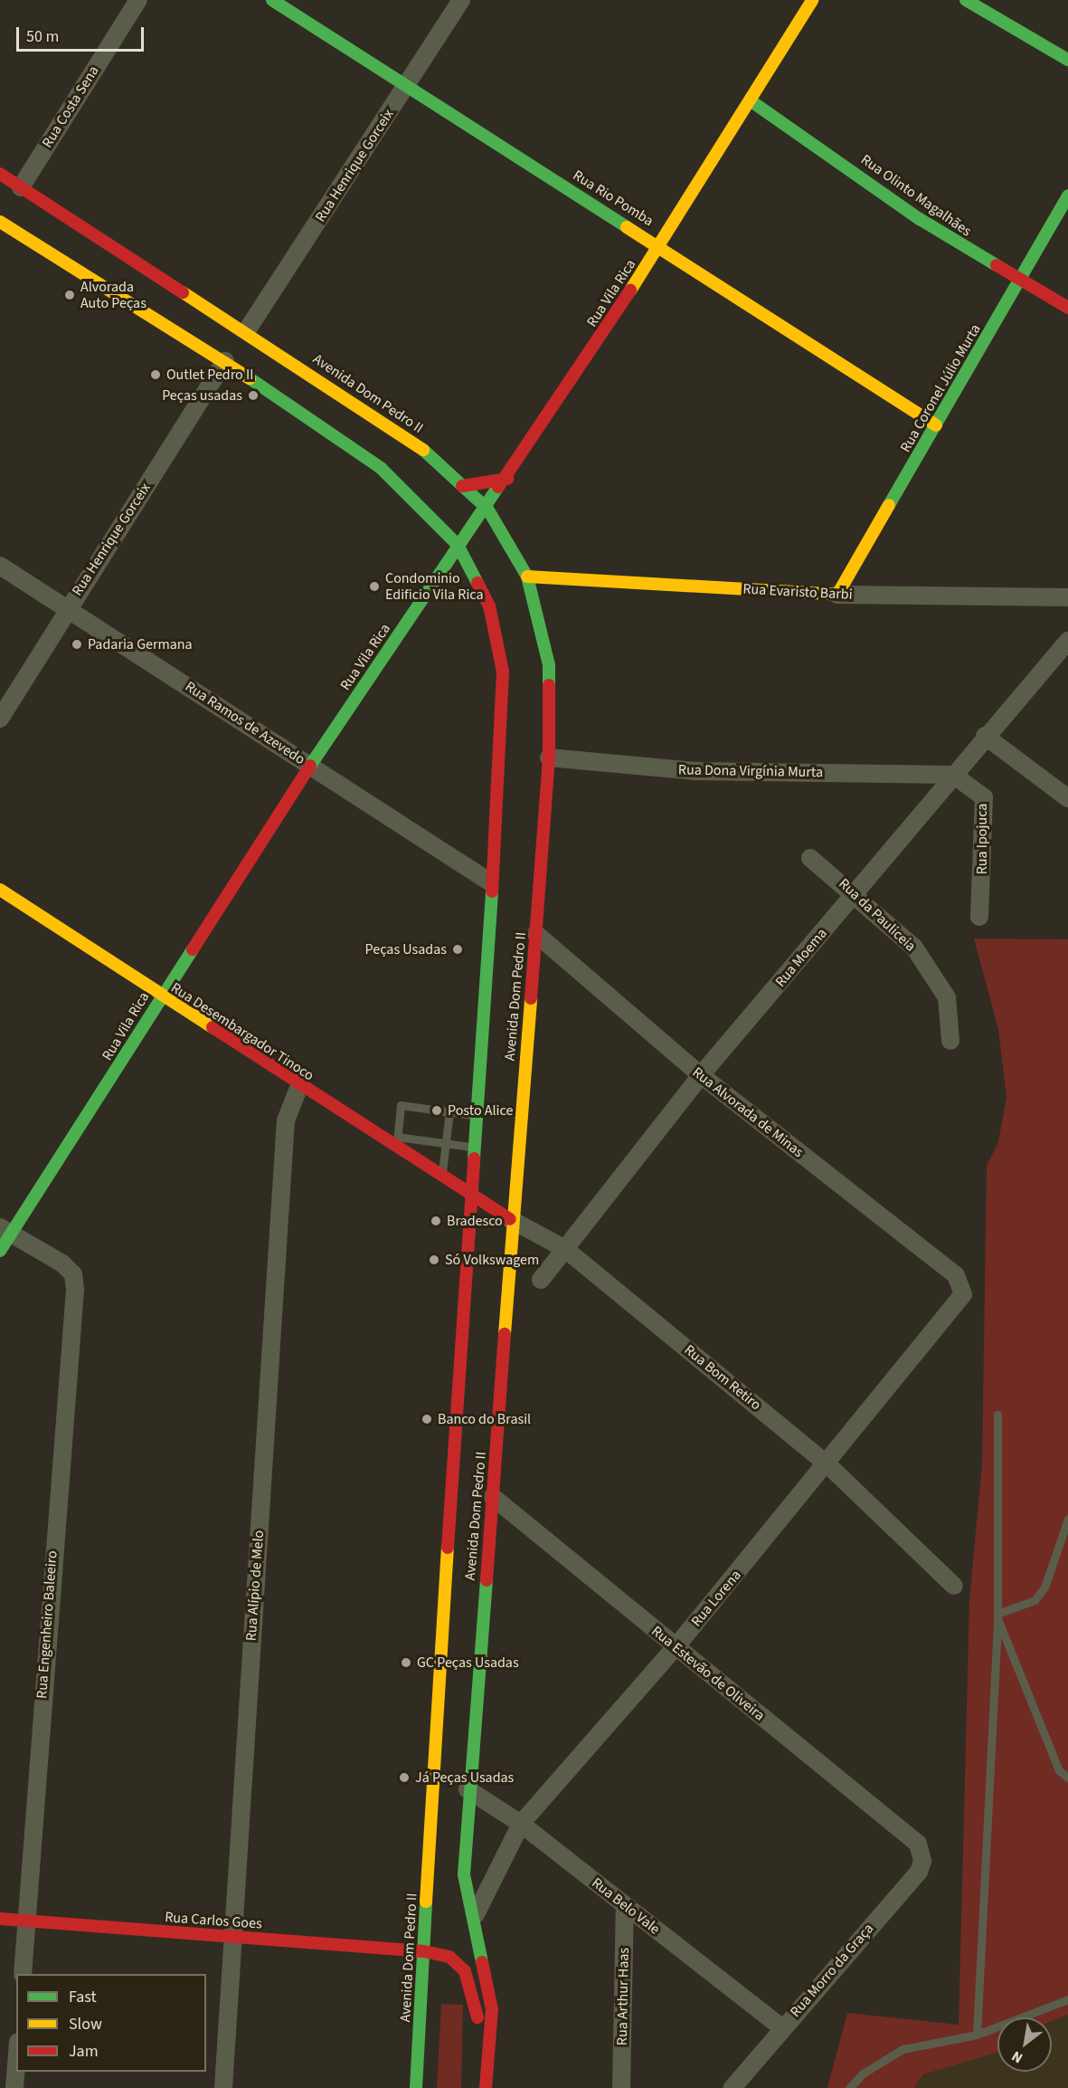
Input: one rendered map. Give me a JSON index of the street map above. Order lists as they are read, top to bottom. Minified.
{"streets":{"main road":["Rua Olinto Magalhães","Rua Rio Pomba","Rua Vila Rica","Rua Coronel Júlio Murta","Avenida Dom Pedro II","Rua Evaristo Barbi","Rua Desembargador Tinoco","Rua Bom Retiro","Rua Carlos Goes"],"street":["Rua Costa Sena","Rua Henrique Gorceix","Rua Ramos de Azevedo","Rua Dona Virgínia Murta","Rua Ipojuca","Rua da Pauliceia","Rua Moema","Rua Alvorada de Minas","Rua Alípio de Melo","Rua Lorena","Rua Engenheiro Baleeiro","Rua Estevão de Oliveira","Rua Belo Vale","Rua Morro da Graça","Rua Arthur Haas"]},"crossings":[["Rua Costa Sena","Avenida Dom Pedro II"],["Rua Henrique Gorceix","Rua Rio Pomba"],["Rua Henrique Gorceix","Avenida Dom Pedro II"],["Rua Henrique Gorceix","Rua Ramos de Azevedo"],["Rua Olinto Magalhães","Rua Vila Rica"],["Rua Olinto Magalhães","Rua Coronel Júlio Murta"],["Rua Rio Pomba","Rua Vila Rica"],["Rua Rio Pomba","Rua Coronel Júlio Murta"],["Rua Vila Rica","Avenida Dom Pedro II"],["Rua Vila Rica","Rua Ramos de Azevedo"],["Rua Vila Rica","Rua Desembargador Tinoco"],["Rua Vila Rica","Rua Engenheiro Baleeiro"],["Rua Coronel Júlio Murta","Rua Evaristo Barbi"],["Avenida Dom Pedro II","Rua Evaristo Barbi"],["Avenida Dom Pedro II","Rua Ramos de Azevedo"],["Avenida Dom Pedro II","Rua Dona Virgínia Murta"],["Avenida Dom Pedro II","Rua Desembargador Tinoco"],["Avenida Dom Pedro II","Rua Alvorada de Minas"],["Avenida Dom Pedro II","Rua Bom Retiro"],["Avenida Dom Pedro II","Rua Lorena"],["Avenida Dom Pedro II","Rua Estevão de Oliveira"],["Avenida Dom Pedro II","Rua Belo Vale"],["Avenida Dom Pedro II","Rua Carlos Goes"],["Rua Dona Virgínia Murta","Rua Ipojuca"],["Rua Dona Virgínia Murta","Rua Moema"],["Rua Ipojuca","Rua Moema"],["Rua da Pauliceia","Rua Moema"],["Rua Moema","Rua Alvorada de Minas"],["Rua Moema","Rua Bom Retiro"],["Rua Desembargador Tinoco","Rua Bom Retiro"],["Rua Desembargador Tinoco","Rua Alípio de Melo"],["Rua Alvorada de Minas","Rua Lorena"],["Rua Bom Retiro","Rua Lorena"],["Rua Alípio de Melo","Rua Carlos Goes"],["Rua Lorena","Rua Estevão de Oliveira"],["Rua Lorena","Rua Belo Vale"],["Rua Engenheiro Baleeiro","Rua Carlos Goes"],["Rua Estevão de Oliveira","Rua Morro da Graça"],["Rua Belo Vale","Rua Morro da Graça"],["Rua Belo Vale","Rua Arthur Haas"]],"places":["Alvorada Auto Peças","Outlet Pedro II","Peças usadas","Condominio Edificio Vila Rica","Padaria Germana","Peças Usadas","Posto Alice","Bradesco","Só Volkswagem","Banco do Brasil","GC Peças Usadas","Já Peças Usadas"],"legend":["Fast","Slow","Jam"],"scale_bar":"50 m","north":"bottom left"}
